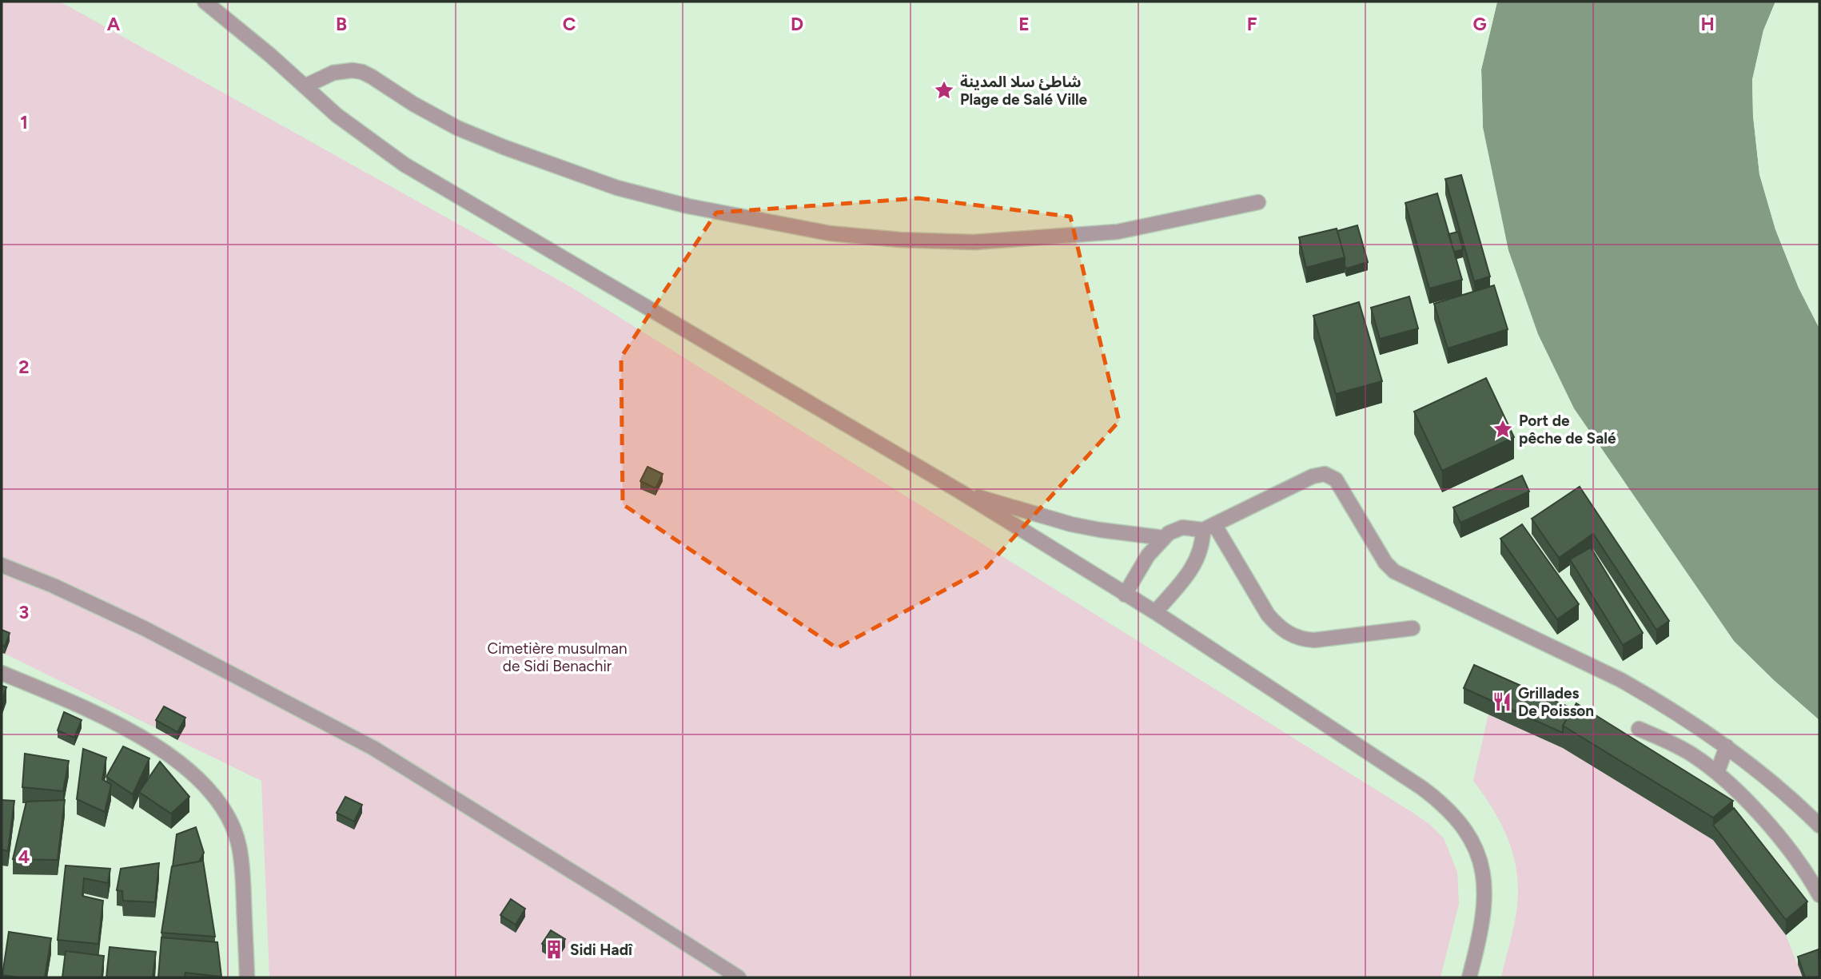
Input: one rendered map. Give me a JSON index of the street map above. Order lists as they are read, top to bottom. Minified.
{"parks":["Cimetière musulman de Sidi Benachir"],"places":{"place":["شاطئ سلا المدينة Plage de Salé Ville","Port de pêche de Salé"],"restaurant":["Grillades De Poisson"],"building":["Sidi Hadî"]},"grid":{"columns":["A","B","C","D","E","F","G","H"],"rows":["1","2","3","4"]}}
